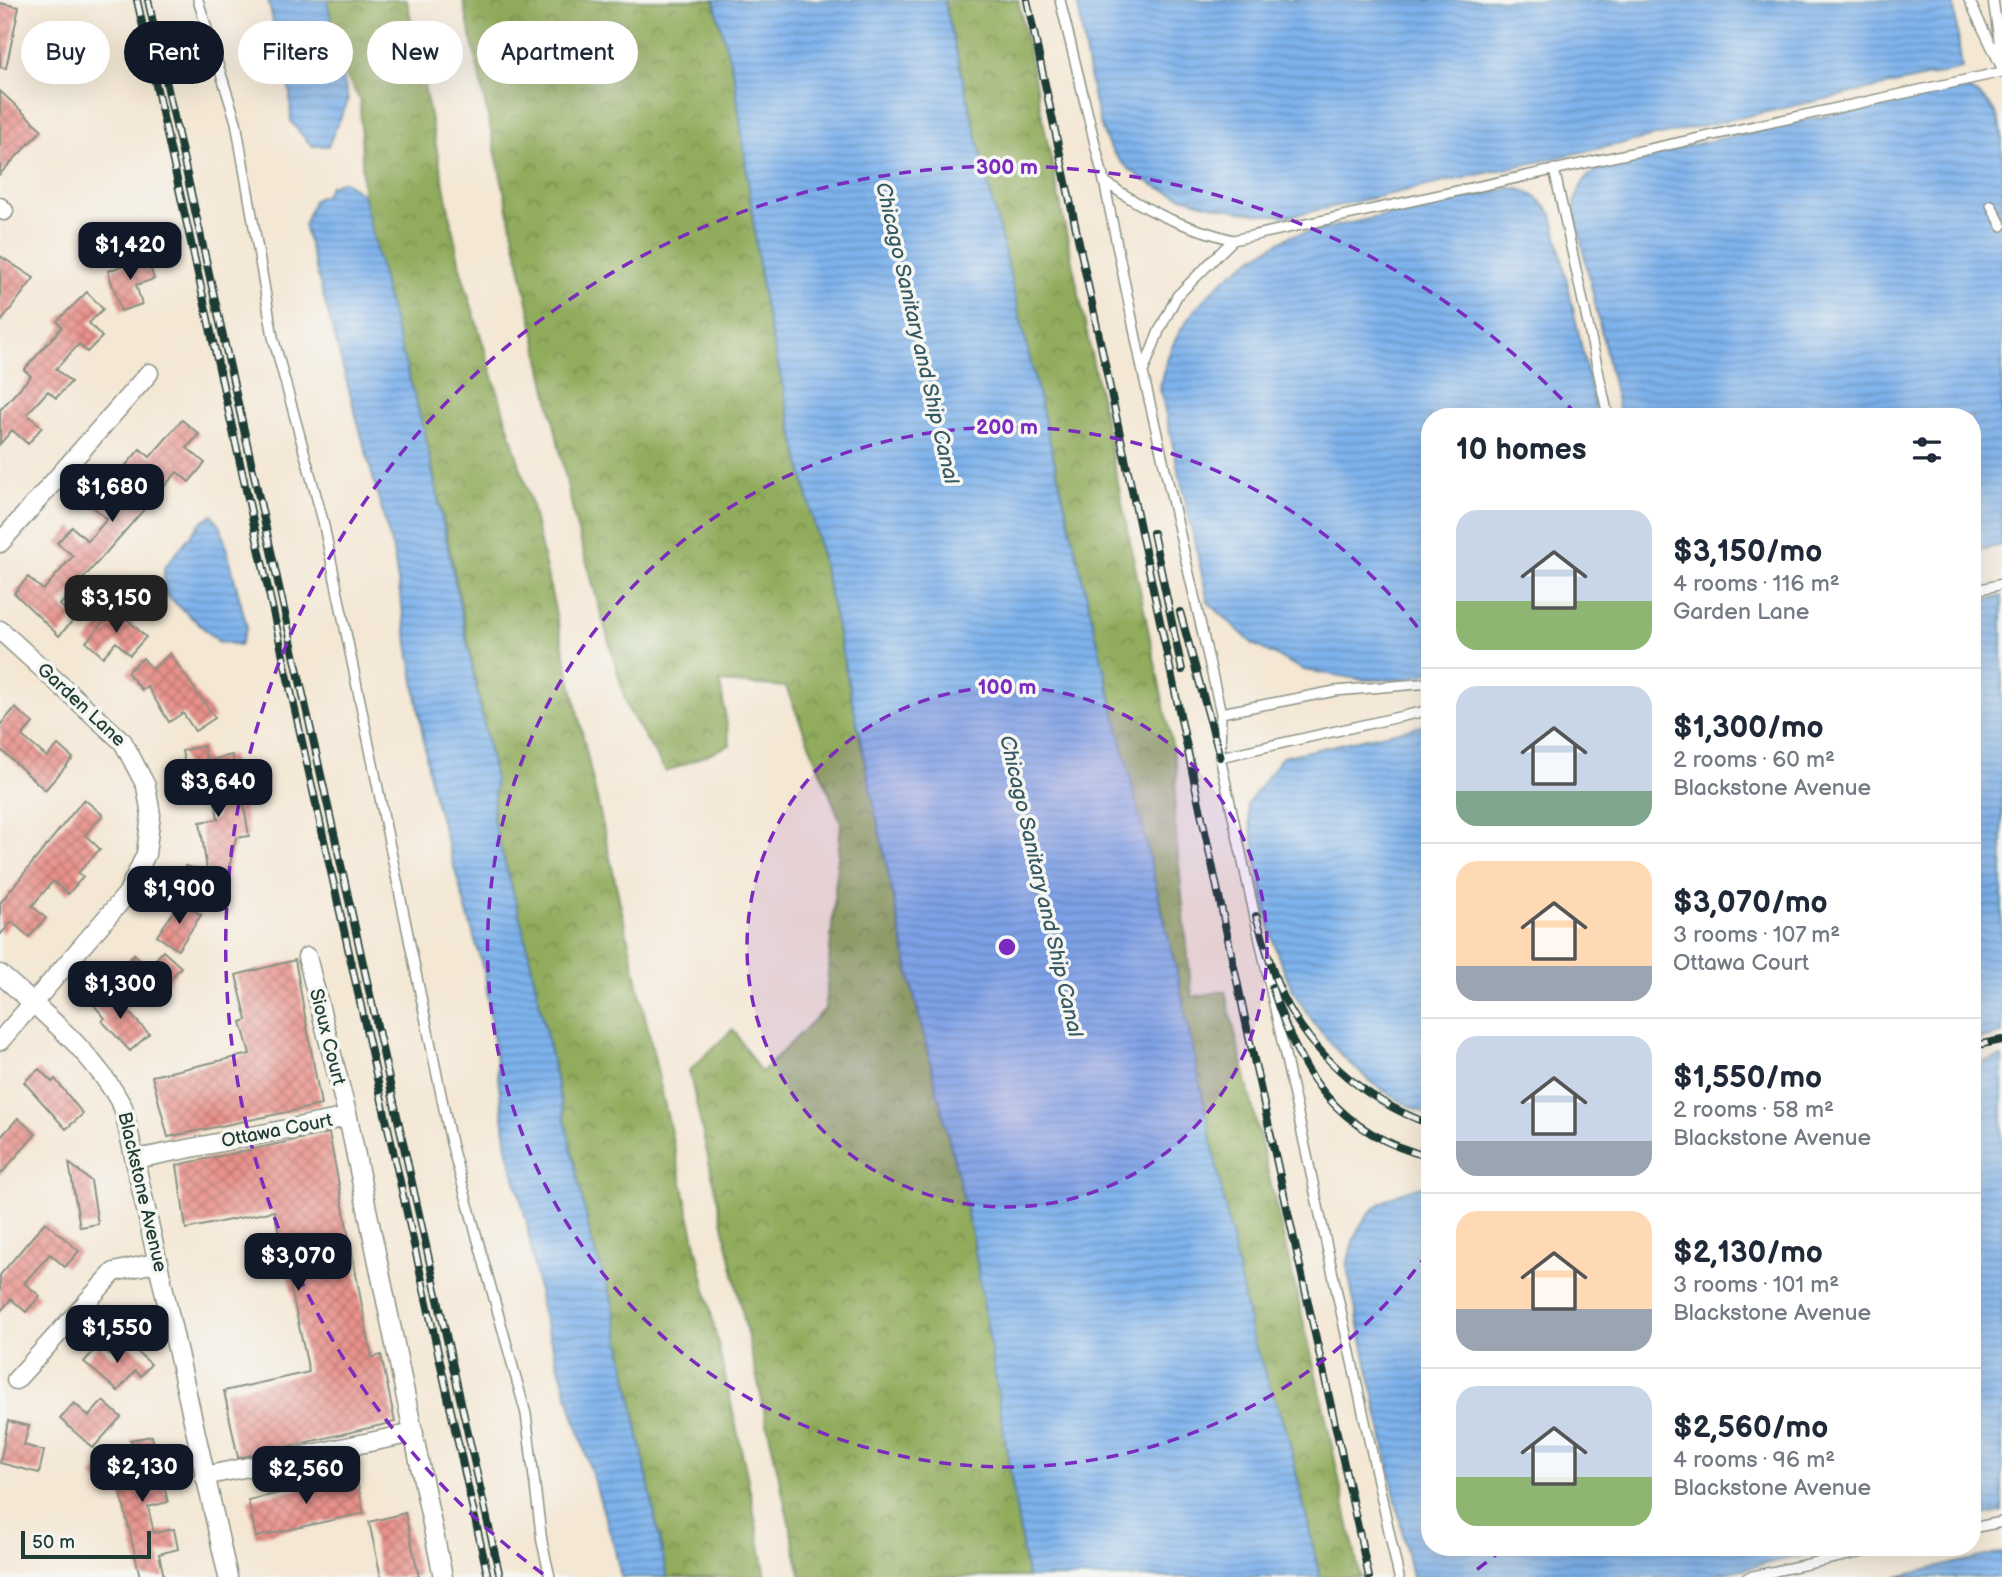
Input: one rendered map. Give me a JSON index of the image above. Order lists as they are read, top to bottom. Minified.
{"streets":{"street":["Garden Lane","Sioux Court","Ottawa Court","Blackstone Avenue"]},"crossings":[["Garden Lane","Blackstone Avenue"],["Sioux Court","Ottawa Court"],["Ottawa Court","Blackstone Avenue"]],"water":["Chicago Sanitary and Ship Canal"],"scale_bar":"50 m","page":{"chip":["Buy","Rent","Filters","New","Apartment"],"price":["$1,420","$1,680","$3,150","$3,640","$1,900","$1,300","$3,070","$1,550","$2,130","$2,560"],"heading":"10 homes","list":[{"name":"$3,150/mo","note":"4 rooms · 116 m² · Garden Lane"},{"name":"$1,300/mo","note":"2 rooms · 60 m² · Blackstone Avenue"},{"name":"$3,070/mo","note":"3 rooms · 107 m² · Ottawa Court"},{"name":"$1,550/mo","note":"2 rooms · 58 m² · Blackstone Avenue"},{"name":"$2,130/mo","note":"3 rooms · 101 m² · Blackstone Avenue"},{"name":"$2,560/mo","note":"4 rooms · 96 m² · Blackstone Avenue"}],"scale":"50 m"},"rings":["300 m","200 m","100 m"]}
